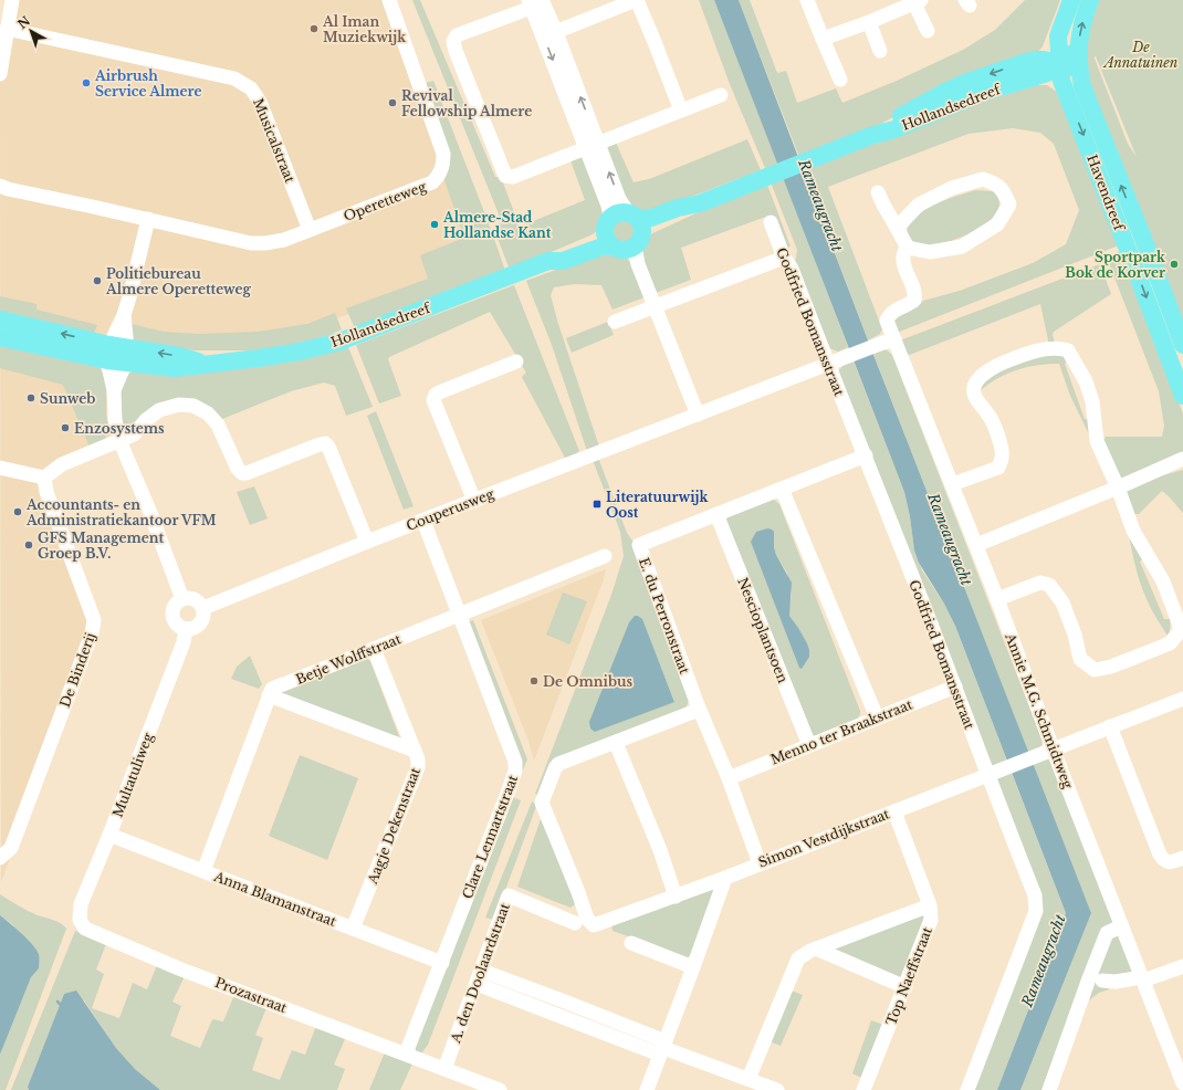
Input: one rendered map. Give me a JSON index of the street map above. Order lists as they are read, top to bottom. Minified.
{"streets":{"main road":["Hollandsedreef","Havendreef"],"street":["Musicalstraat","Operetteweg","Godfried Bomansstraat","Couperusweg","E. du Perronstraat","Nescioplantsoen","Betje Wolffstraat","De Binderij","Annie M.G. Schmidtweg","Menno ter Braakstraat","Multatuliweg","Aagje Dekenstraat","Clare Lennartstraat","Simon Vestdijkstraat","Anna Blamanstraat","A. den Doolaardstraat","Top Naeffstraat","Prozastraat"]},"crossings":[["Hollandsedreef","Havendreef"],["Musicalstraat","Operetteweg"],["Godfried Bomansstraat","Couperusweg"],["Godfried Bomansstraat","E. du Perronstraat"],["Godfried Bomansstraat","Menno ter Braakstraat"],["Godfried Bomansstraat","Simon Vestdijkstraat"],["Couperusweg","Annie M.G. Schmidtweg"],["Couperusweg","Multatuliweg"],["Couperusweg","Clare Lennartstraat"],["E. du Perronstraat","Nescioplantsoen"],["E. du Perronstraat","Menno ter Braakstraat"],["E. du Perronstraat","Simon Vestdijkstraat"],["Nescioplantsoen","Menno ter Braakstraat"],["Betje Wolffstraat","Aagje Dekenstraat"],["Betje Wolffstraat","Clare Lennartstraat"],["Annie M.G. Schmidtweg","Simon Vestdijkstraat"],["Multatuliweg","Anna Blamanstraat"],["Multatuliweg","Prozastraat"],["Aagje Dekenstraat","Anna Blamanstraat"],["Clare Lennartstraat","Anna Blamanstraat"],["Clare Lennartstraat","Prozastraat"],["Simon Vestdijkstraat","Top Naeffstraat"],["A. den Doolaardstraat","Prozastraat"]],"water":["Rameaugracht"],"parks":["De Annatuinen"],"places":{"other":["Al Iman Muziekwijk","Airbrush Service Almere","Revival Fellowship Almere","Almere-Stad Hollandse Kant","Sportpark Bok de Korver","Politiebureau Almere Operetteweg","Sunweb","Enzosystems","Accountants- en Administratiekantoor VFM","GFS Management Groep B.V.","De Omnibus"],"transit":["Literatuurwijk Oost"]},"north":"top left"}
